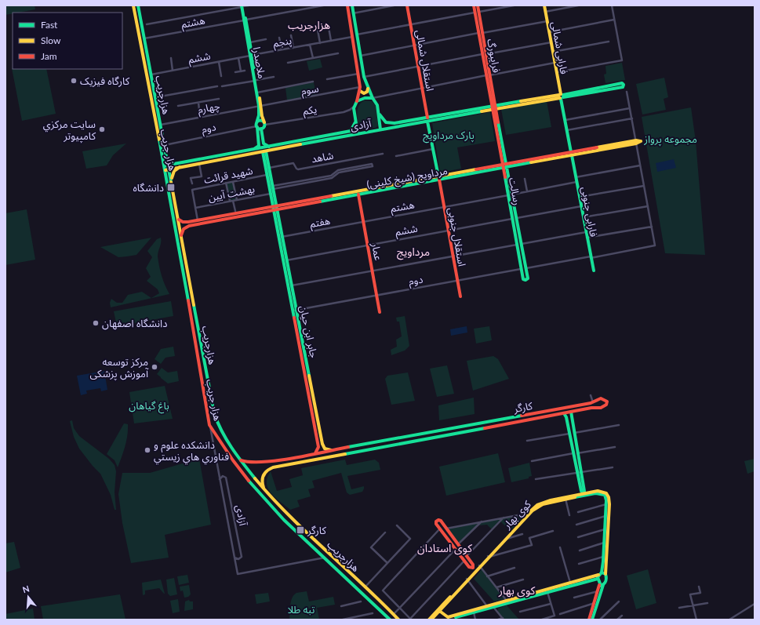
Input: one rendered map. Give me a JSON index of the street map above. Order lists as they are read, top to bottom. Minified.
{"streets":{"main road":["فارابی شمالی","فرایبورگ","استقلال شمالی","ملاصدرا","هزارجریب","آزادی","هزار جریب","مرداویج (شیخ کلینی)","رسالت","فارابی جنوبی","استقلال جنوبی","عمار","جابر ابن حیان","کارگر","کوی بهار"],"street":["هشتم","پنجم","ششم","سوم","چهارم","یکم","دوم","شاهد","شهید قرائت","بهشت آیین","هفتم"]},"crossings":[["هشتم","ملاصدرا"],["هشتم","هزارجریب"],["هشتم","هفتم"],["هشتم","استقلال جنوبی"],["هشتم","عمار"],["پنجم","ششم"],["پنجم","ملاصدرا"],["فارابی شمالی","آزادی"],["فارابی شمالی","فارابی جنوبی"],["فرایبورگ","آزادی"],["فرایبورگ","رسالت"],["ششم","ملاصدرا"],["ششم","هزارجریب"],["ششم","استقلال جنوبی"],["ششم","عمار"],["استقلال شمالی","آزادی"],["ملاصدرا","سوم"],["ملاصدرا","چهارم"],["ملاصدرا","یکم"],["ملاصدرا","آزادی"],["ملاصدرا","دوم"],["سوم","چهارم"],["هزارجریب","چهارم"],["هزارجریب","آزادی"],["هزارجریب","دوم"],["هزارجریب","مرداویج (شیخ کلینی)"],["هزارجریب","کارگر"],["آزادی","هزار جریب"],["آزادی","رسالت"],["آزادی","استقلال جنوبی"],["دوم","استقلال جنوبی"],["دوم","عمار"],["شهید قرائت","بهشت آیین"],["مرداویج (شیخ کلینی)","رسالت"],["مرداویج (شیخ کلینی)","فارابی جنوبی"],["مرداویج (شیخ کلینی)","استقلال جنوبی"],["مرداویج (شیخ کلینی)","عمار"],["مرداویج (شیخ کلینی)","جابر ابن حیان"],["هفتم","عمار"],["هفتم","جابر ابن حیان"]],"districts":["هزارجریب","مرداویج","کوی استادان","کوی بهار"],"parks":["پارک مرداویج","مجموعه پرواز","باغ گیاهان","تبه طلا"],"places":{"other":["کارگاه فیزیک","سايت مرکزي کامپيوتر","دانشگاه اصفهان","مرکز توسعه آموزش پزشکی","دانشکده علوم و فناوري هاي زيستي"],"transit":["دانشگاه","کارگر"]},"legend":["Fast","Slow","Jam"],"north":"top"}
